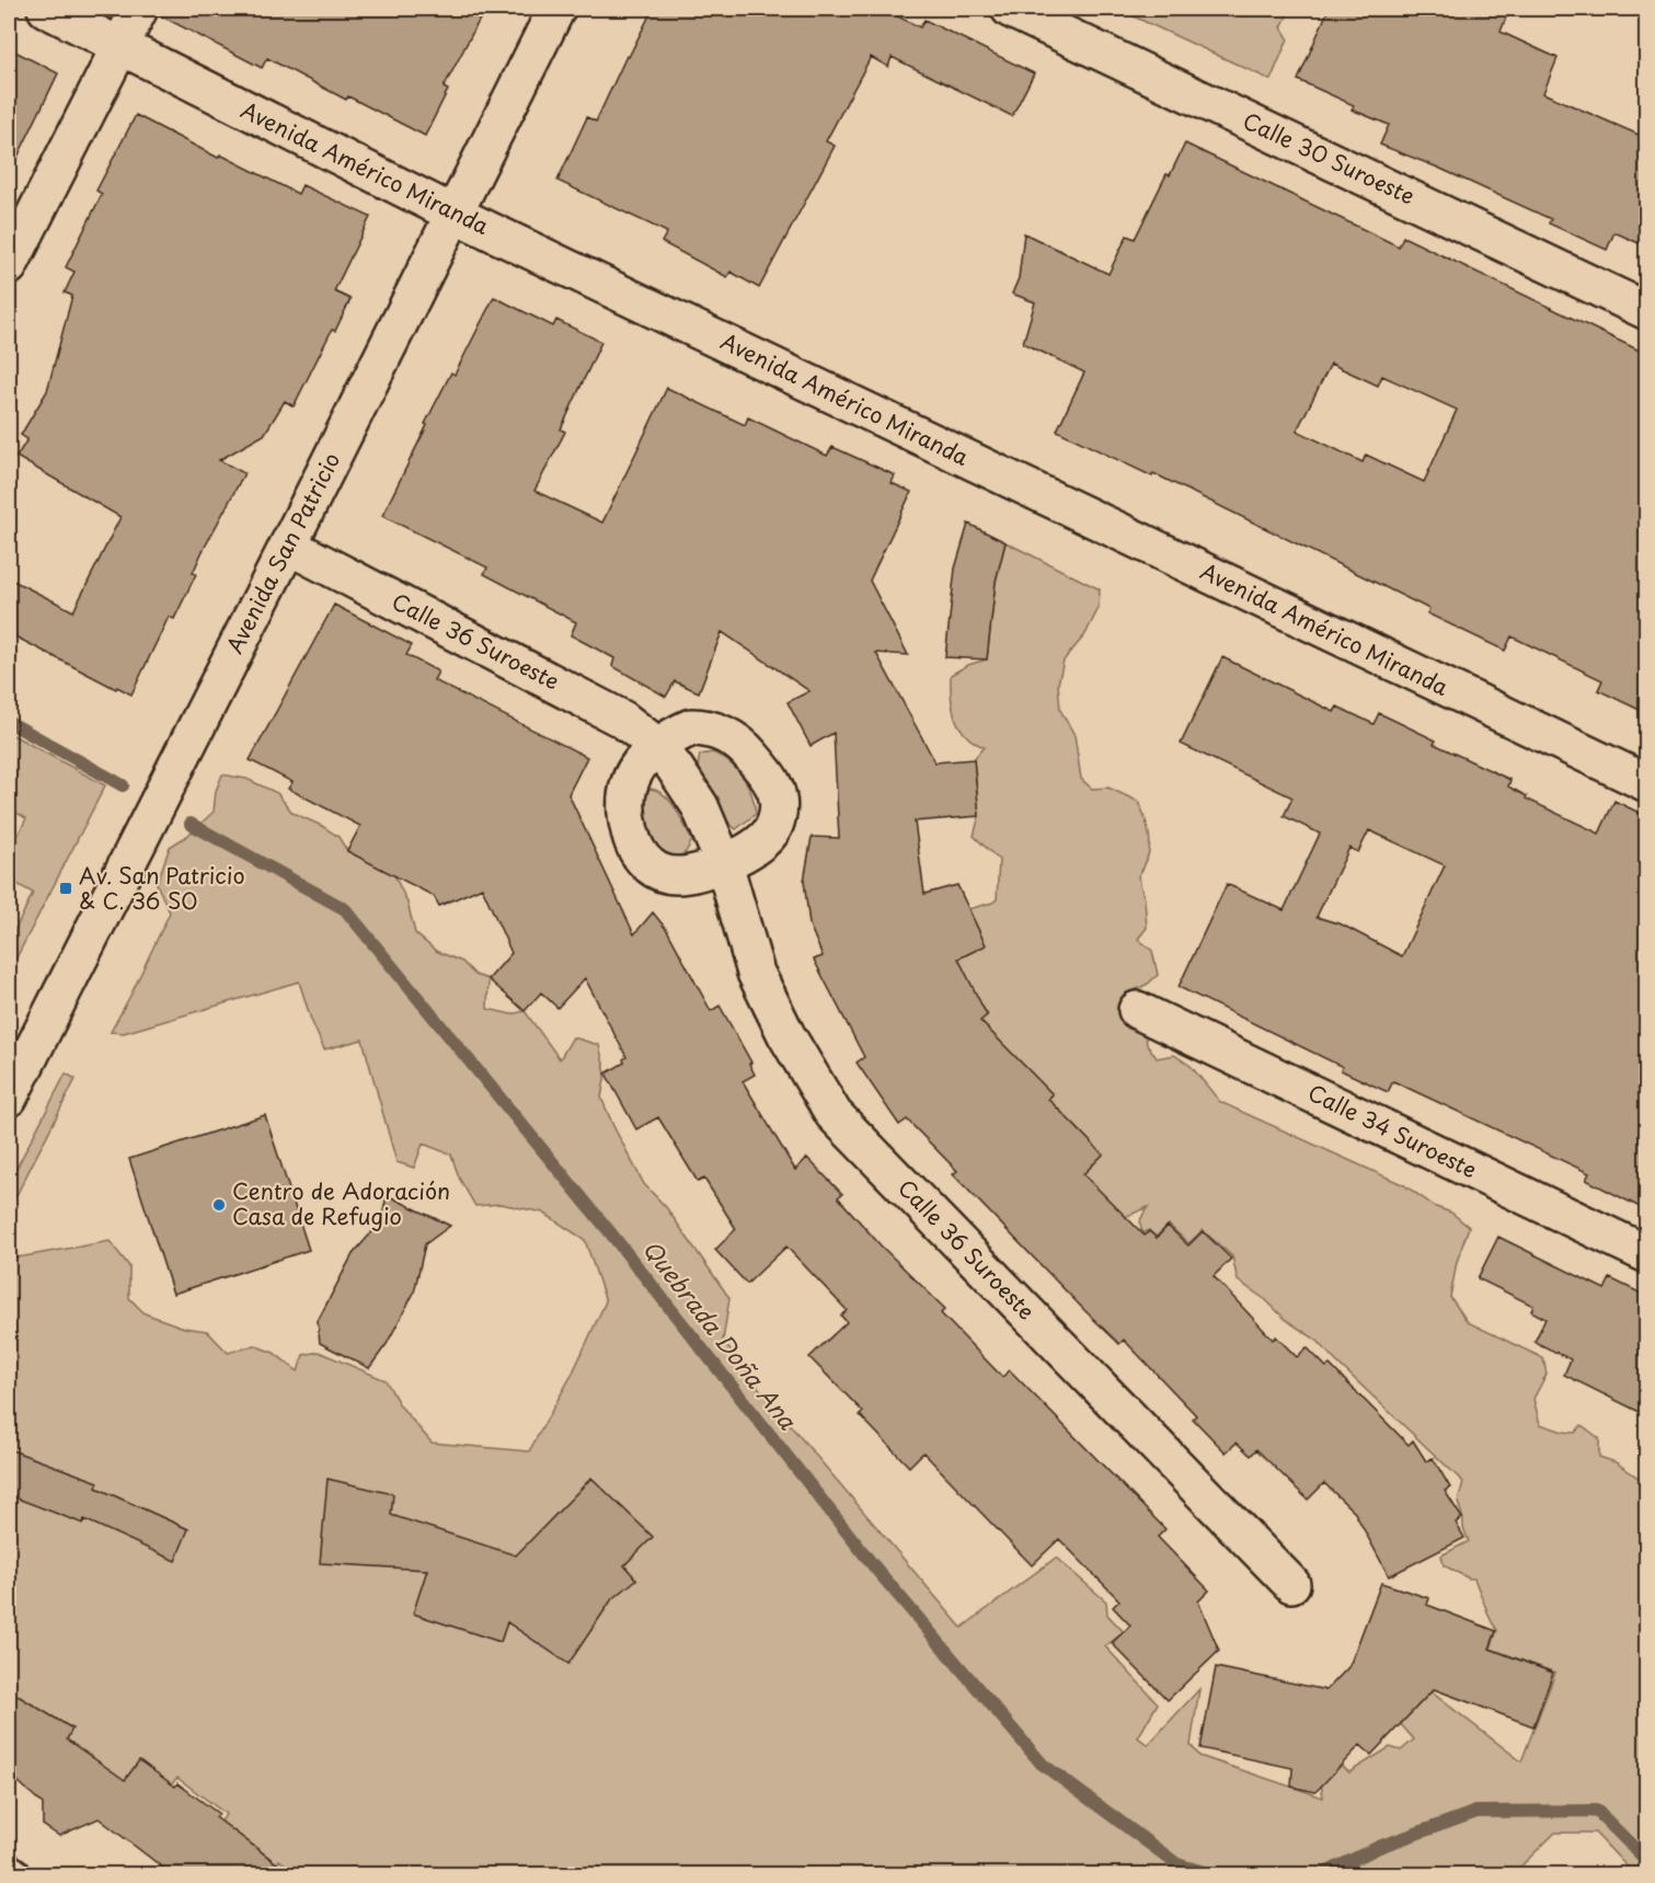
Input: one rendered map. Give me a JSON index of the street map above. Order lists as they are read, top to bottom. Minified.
{"streets":{"street":["Calle 30 Suroeste","Avenida Américo Miranda","Avenida San Patricio","Calle 36 Suroeste","Calle 34 Suroeste"]},"crossings":[["Avenida Américo Miranda","Avenida San Patricio"],["Avenida San Patricio","Calle 36 Suroeste"]],"water":["Quebrada Doña Ana"],"places":{"transit":["Av. San Patricio & C. 36 SO"],"other":["Centro de Adoración Casa de Refugio"]}}
